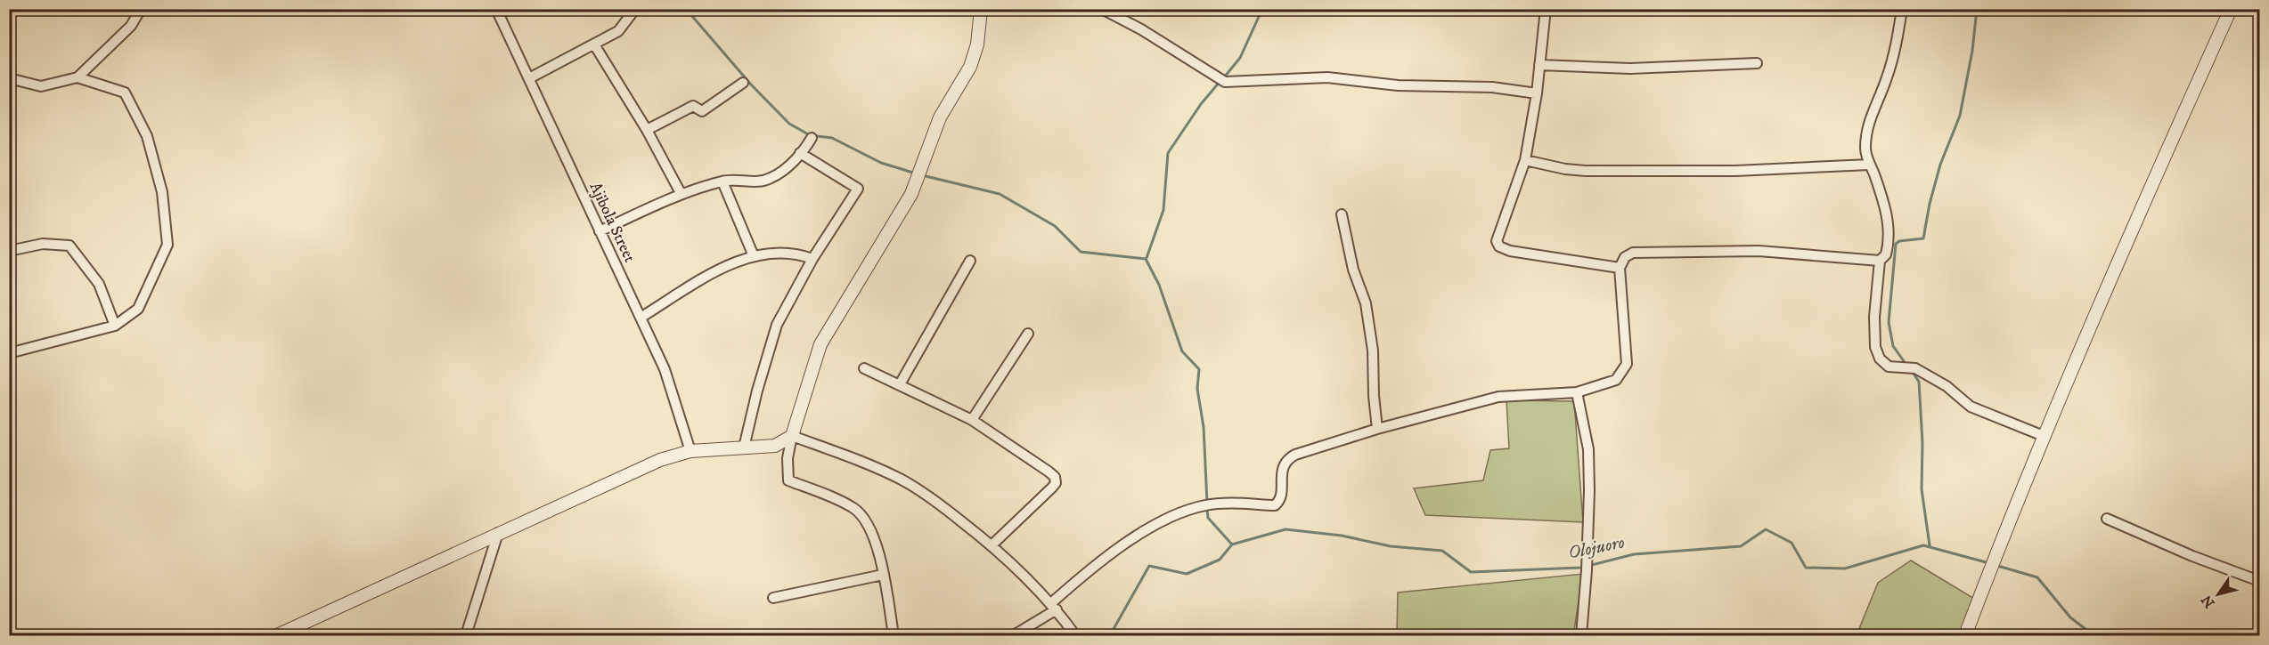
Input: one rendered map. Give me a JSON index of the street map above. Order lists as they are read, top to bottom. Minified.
{"streets":{"street":["Ajibola Street"]},"water":["Olojuoro"],"north":"bottom left"}
